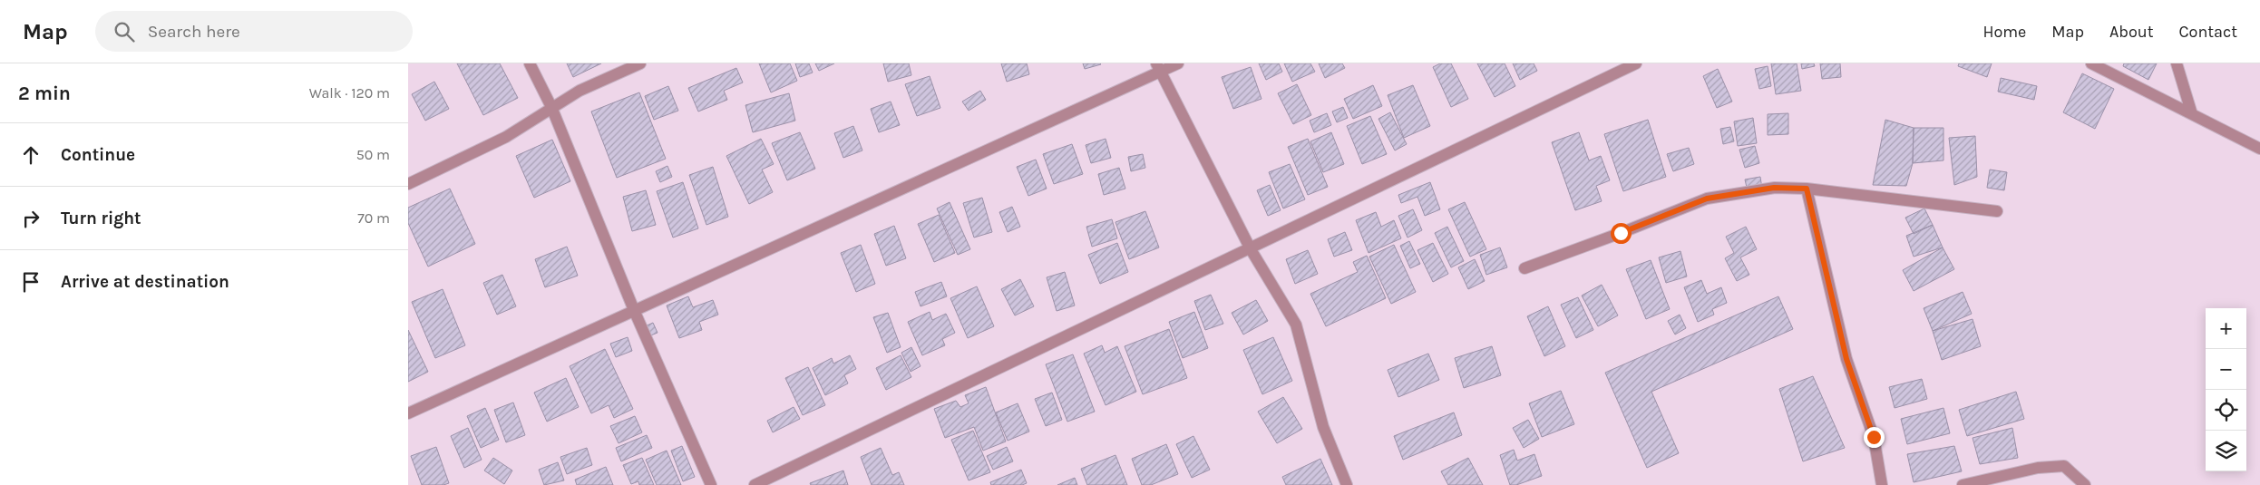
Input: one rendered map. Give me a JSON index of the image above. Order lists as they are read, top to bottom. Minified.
{"page":{"header":"Map","search":"Search here","nav":["Home","Map","About","Contact"],"heading":["2 min","Walk · 120 m"],"list":[["Continue","50 m"],["Turn right","70 m"],"Arrive at destination"],"map_buttons":["+","−"]}}
